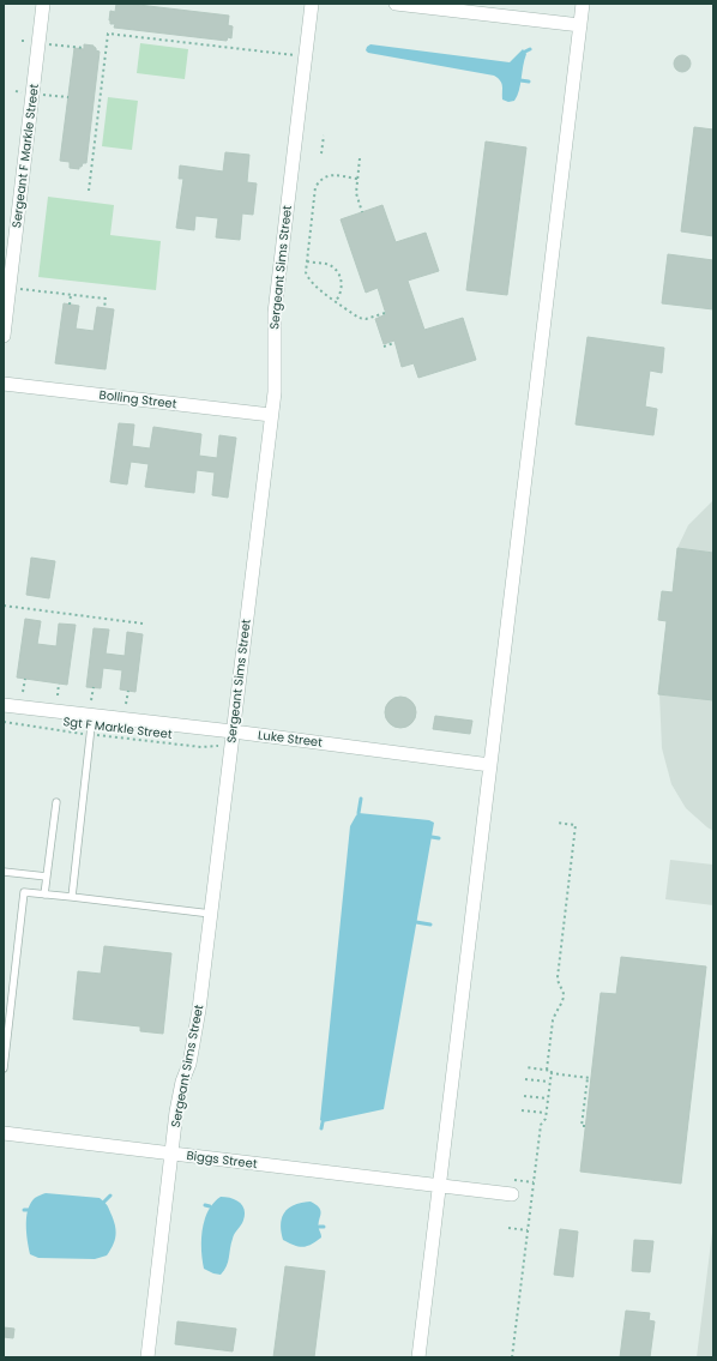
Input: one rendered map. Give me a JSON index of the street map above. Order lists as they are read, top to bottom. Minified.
{"streets":{"street":["Sergeant F Markle Street","Sergeant Sims Street","Bolling Street","Luke Street","Biggs Street"],"path":["Sgt F Markle Street"]},"crossings":[["Sergeant Sims Street","Bolling Street"],["Sergeant Sims Street","Sgt F Markle Street"],["Sergeant Sims Street","Luke Street"],["Sergeant Sims Street","Biggs Street"]]}
